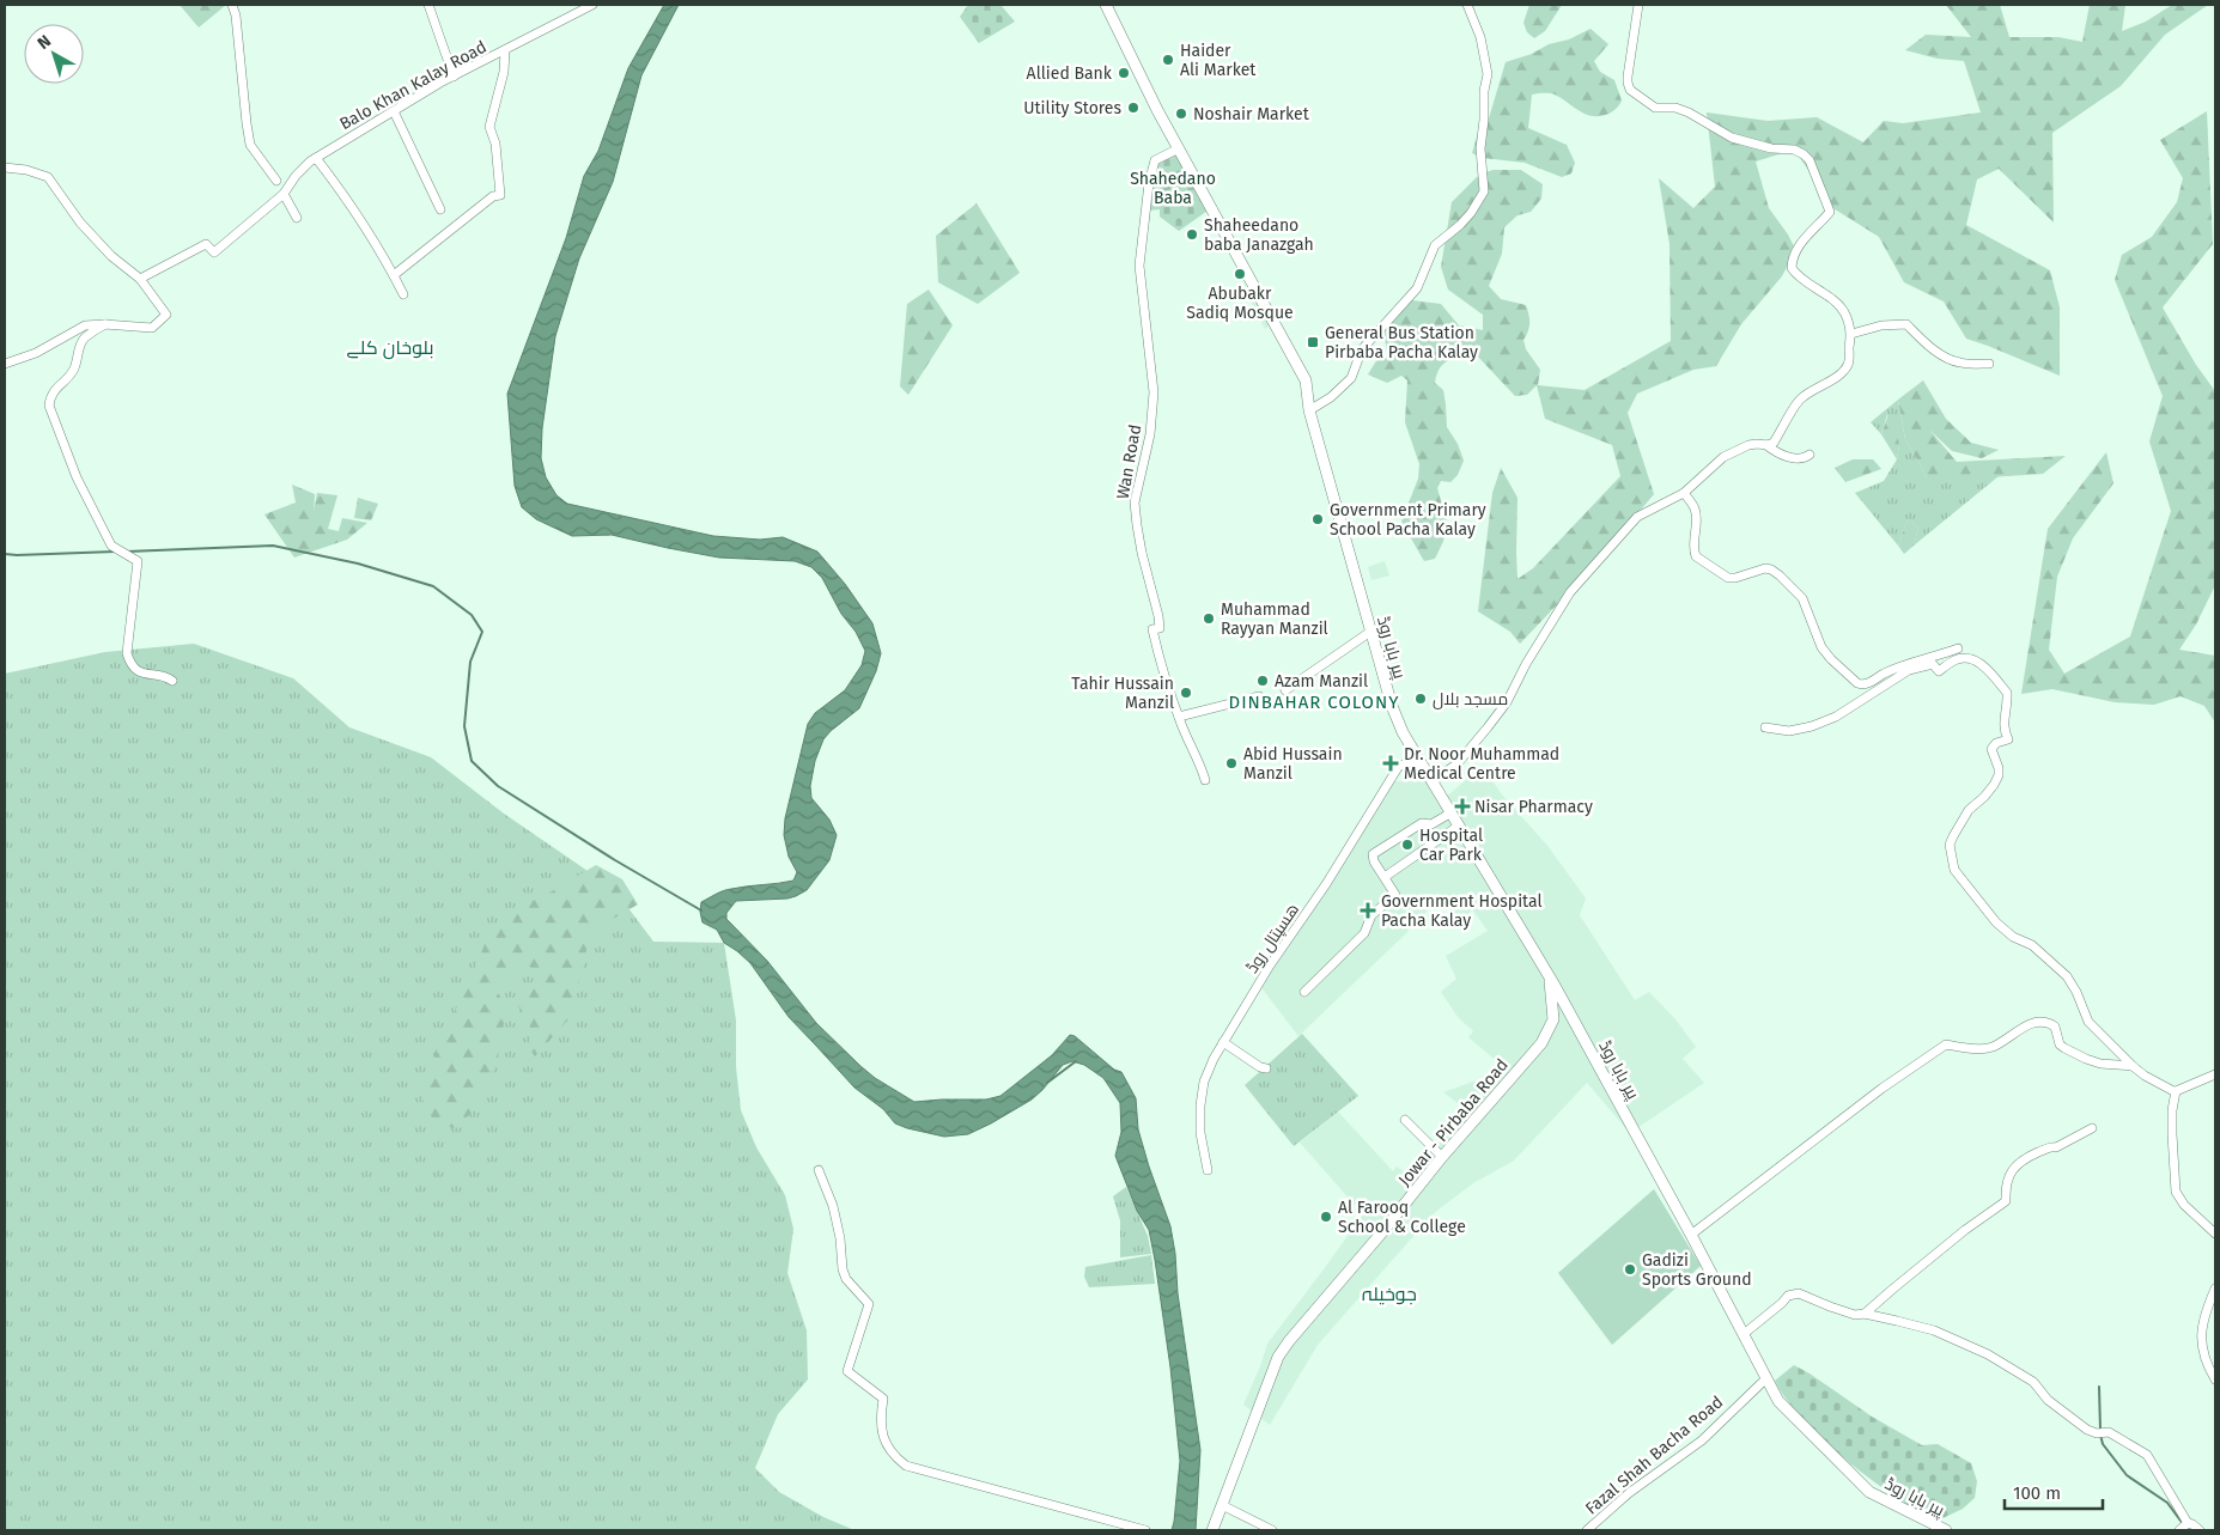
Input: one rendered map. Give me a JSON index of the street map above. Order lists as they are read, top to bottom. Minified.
{"streets":{"main road":["پیر بابا روڈ","Jowar - Pirbaba Road"],"street":["Balo Khan Kalay Road","Wan Road","ھسپتال روڈ","Fazal Shah Bacha Road"]},"crossings":[["Wan Road","پیر بابا روڈ"],["پیر بابا روڈ","ھسپتال روڈ"],["پیر بابا روڈ","Fazal Shah Bacha Road"]],"districts":["بلوخان كلے","DINBAHAR COLONY","جوخیلہ"],"parks":["Shahedano Baba"],"places":{"other":["Haider Ali Market","Allied Bank","Utility Stores","Noshair Market","Shaheedano baba Janazgah","Abubakr Sadiq Mosque","Government Primary School Pacha Kalay","Muhammad Rayyan Manzil","Azam Manzil","Tahir Hussain Manzil","مسجد بلال","Abid Hussain Manzil","Hospital Car Park","Al Farooq School & College","Gadizi Sports Ground"],"transit":["General Bus Station Pirbaba Pacha Kalay"],"health":["Dr. Noor Muhammad Medical Centre","Nisar Pharmacy","Government Hospital Pacha Kalay"]},"scale_bar":"100 m","north":"top left"}
